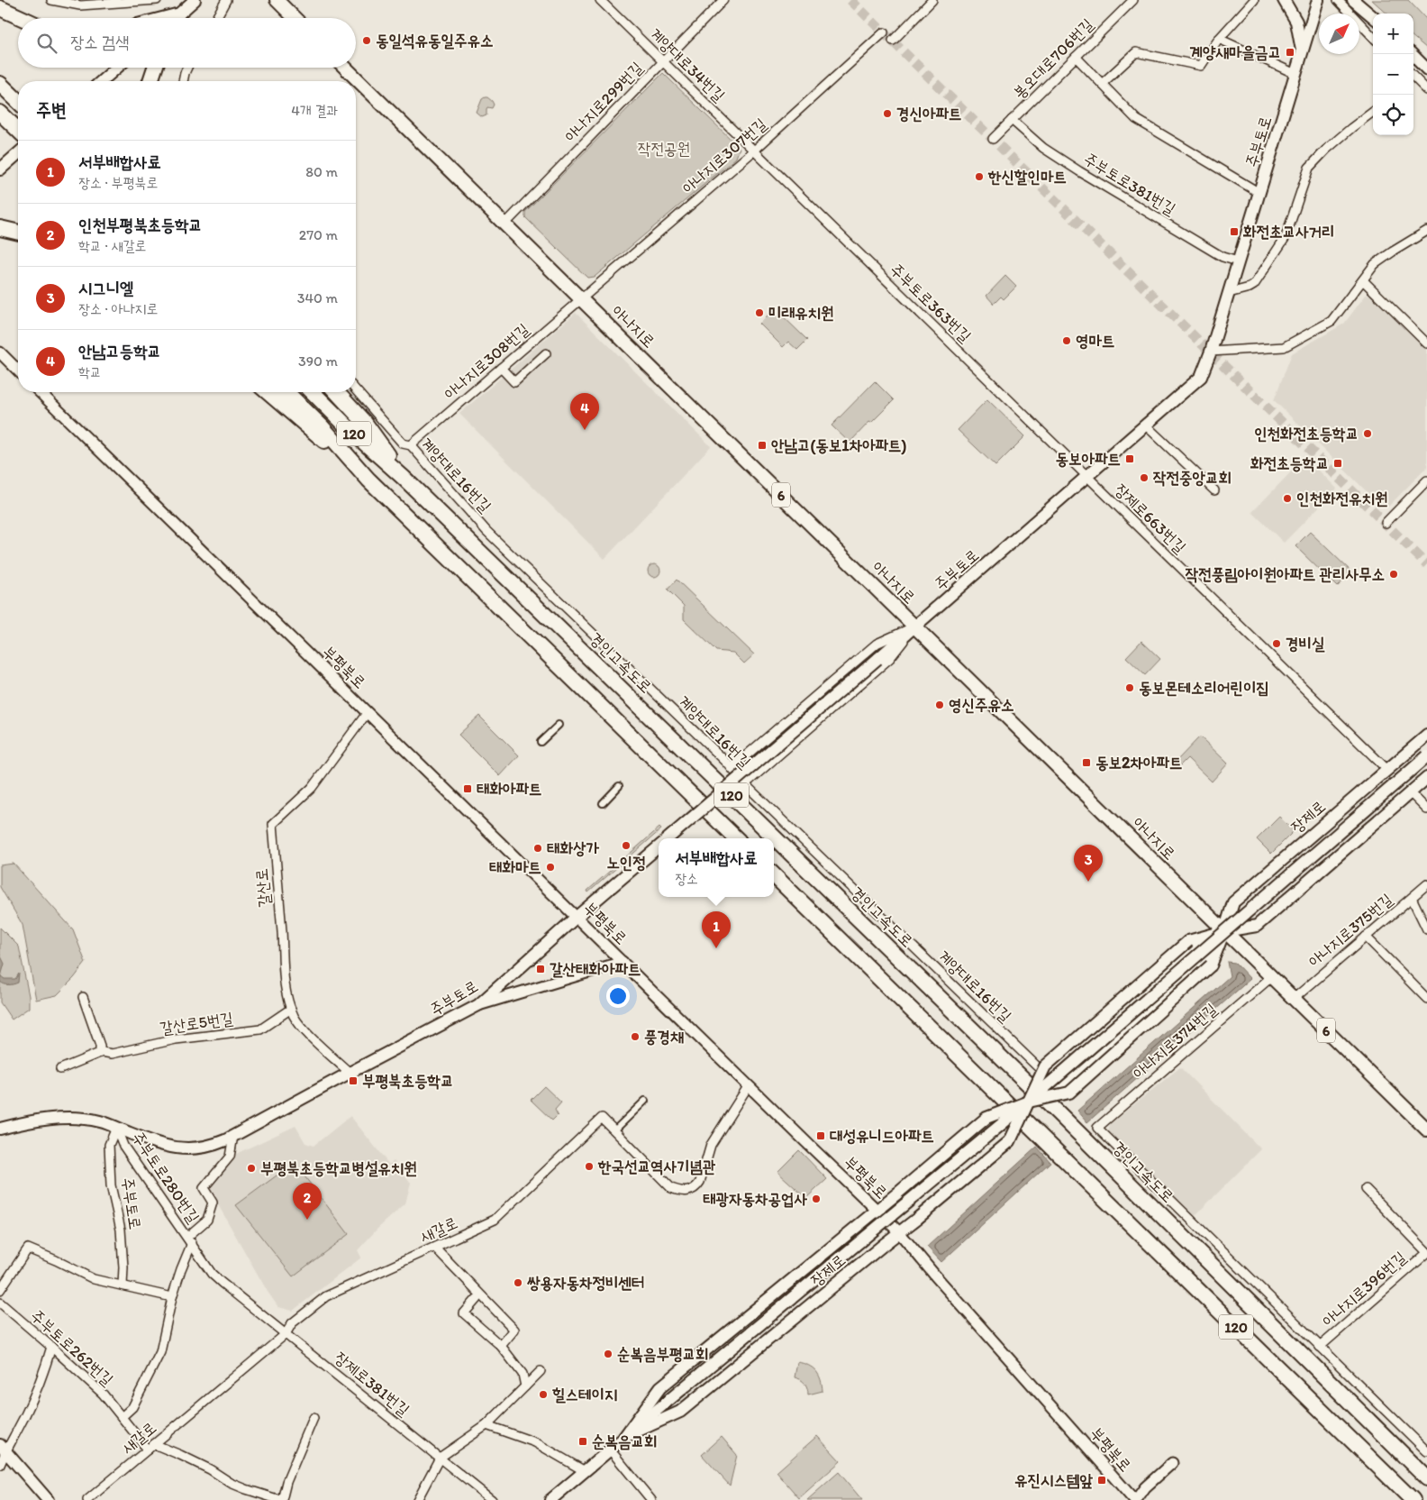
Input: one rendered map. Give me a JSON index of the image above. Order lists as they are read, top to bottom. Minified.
{"streets":{"highway":["120","경인고속도로"],"main road":["주부토로","아나지로","6","장제로"],"street":["봉오대로706번길","계양대로34번길","아나지로299번길","아나지로307번길","주부토로381번길","주부토로363번길","아나지로308번길","계양대로16번길","장제로663번길","부평북로","갈산로","아나지로375번길","갈산로5번길","아나지로374번길","주부토로280번길","새갈로","아나지로396번길","주부토로262번길","장제로381번길"]},"crossings":[["봉오대로706번길","주부토로381번길"],["계양대로34번길","아나지로299번길"],["계양대로34번길","아나지로307번길"],["계양대로34번길","주부토로363번길"],["아나지로299번길","아나지로"],["주부토로","주부토로381번길"],["주부토로","주부토로363번길"],["주부토로","아나지로"],["주부토로","장제로663번길"],["주부토로","부평북로"],["주부토로","갈산로"],["주부토로","주부토로280번길"],["아나지로307번길","주부토로363번길"],["아나지로307번길","아나지로"],["아나지로307번길","아나지로308번길"],["주부토로363번길","장제로663번길"],["아나지로","아나지로308번길"],["아나지로","계양대로16번길"],["아나지로","장제로"],["아나지로","아나지로375번길"],["아나지로","아나지로374번길"],["아나지로308번길","계양대로16번길"],["계양대로16번길","장제로"],["장제로663번길","장제로"],["부평북로","장제로"],["부평북로","갈산로"],["부평북로","새갈로"],["갈산로","갈산로5번길"],["아나지로374번길","아나지로396번길"],["주부토로280번길","새갈로"],["주부토로280번길","장제로381번길"],["새갈로","주부토로262번길"],["새갈로","장제로381번길"]],"parks":["작전공원"],"places":{"other":["동일석유동일주유소","경신아파트","한신할인마트","미래유치원","영마트","인천화전초등학교","작전중앙교회","인천화전유치원","작전풍림아이원아파트 관리사무소","경비실","동보몬테소리어린이집","영신주유소","노인정","태화상가","태화마트","풍경채","한국선교역사기념관","부평북초등학교병설유치원","태광자동차공업사","쌍용자동차정비센터","순복음부평교회","힐스테이지"],"transit":["계양새마을금고","화전초교사거리","안남고(동보1차아파트)","동보아파트","화전초등학교","동보2차아파트","태화아파트","갈산태화아파트","부평북초등학교","대성유니드아파트","순복음교회","유진시스템앞"]},"north":"top right","page":{"map_buttons":["+","−"],"search":"장소 검색","heading":["주변","4개 결과"],"list":[{"mark":"1","name":"서부배합사료","note":"장소 · 부평북로","value":"80 m"},{"mark":"2","name":"인천부평북초등학교","note":"학교 · 새갈로","value":"270 m"},{"mark":"3","name":"시그니엘","note":"장소 · 아나지로","value":"340 m"},{"mark":"4","name":"안남고등학교","note":"학교","value":"390 m"}],"pins":["4","3","1","2"],"popup":["서부배합사료","장소"]}}
